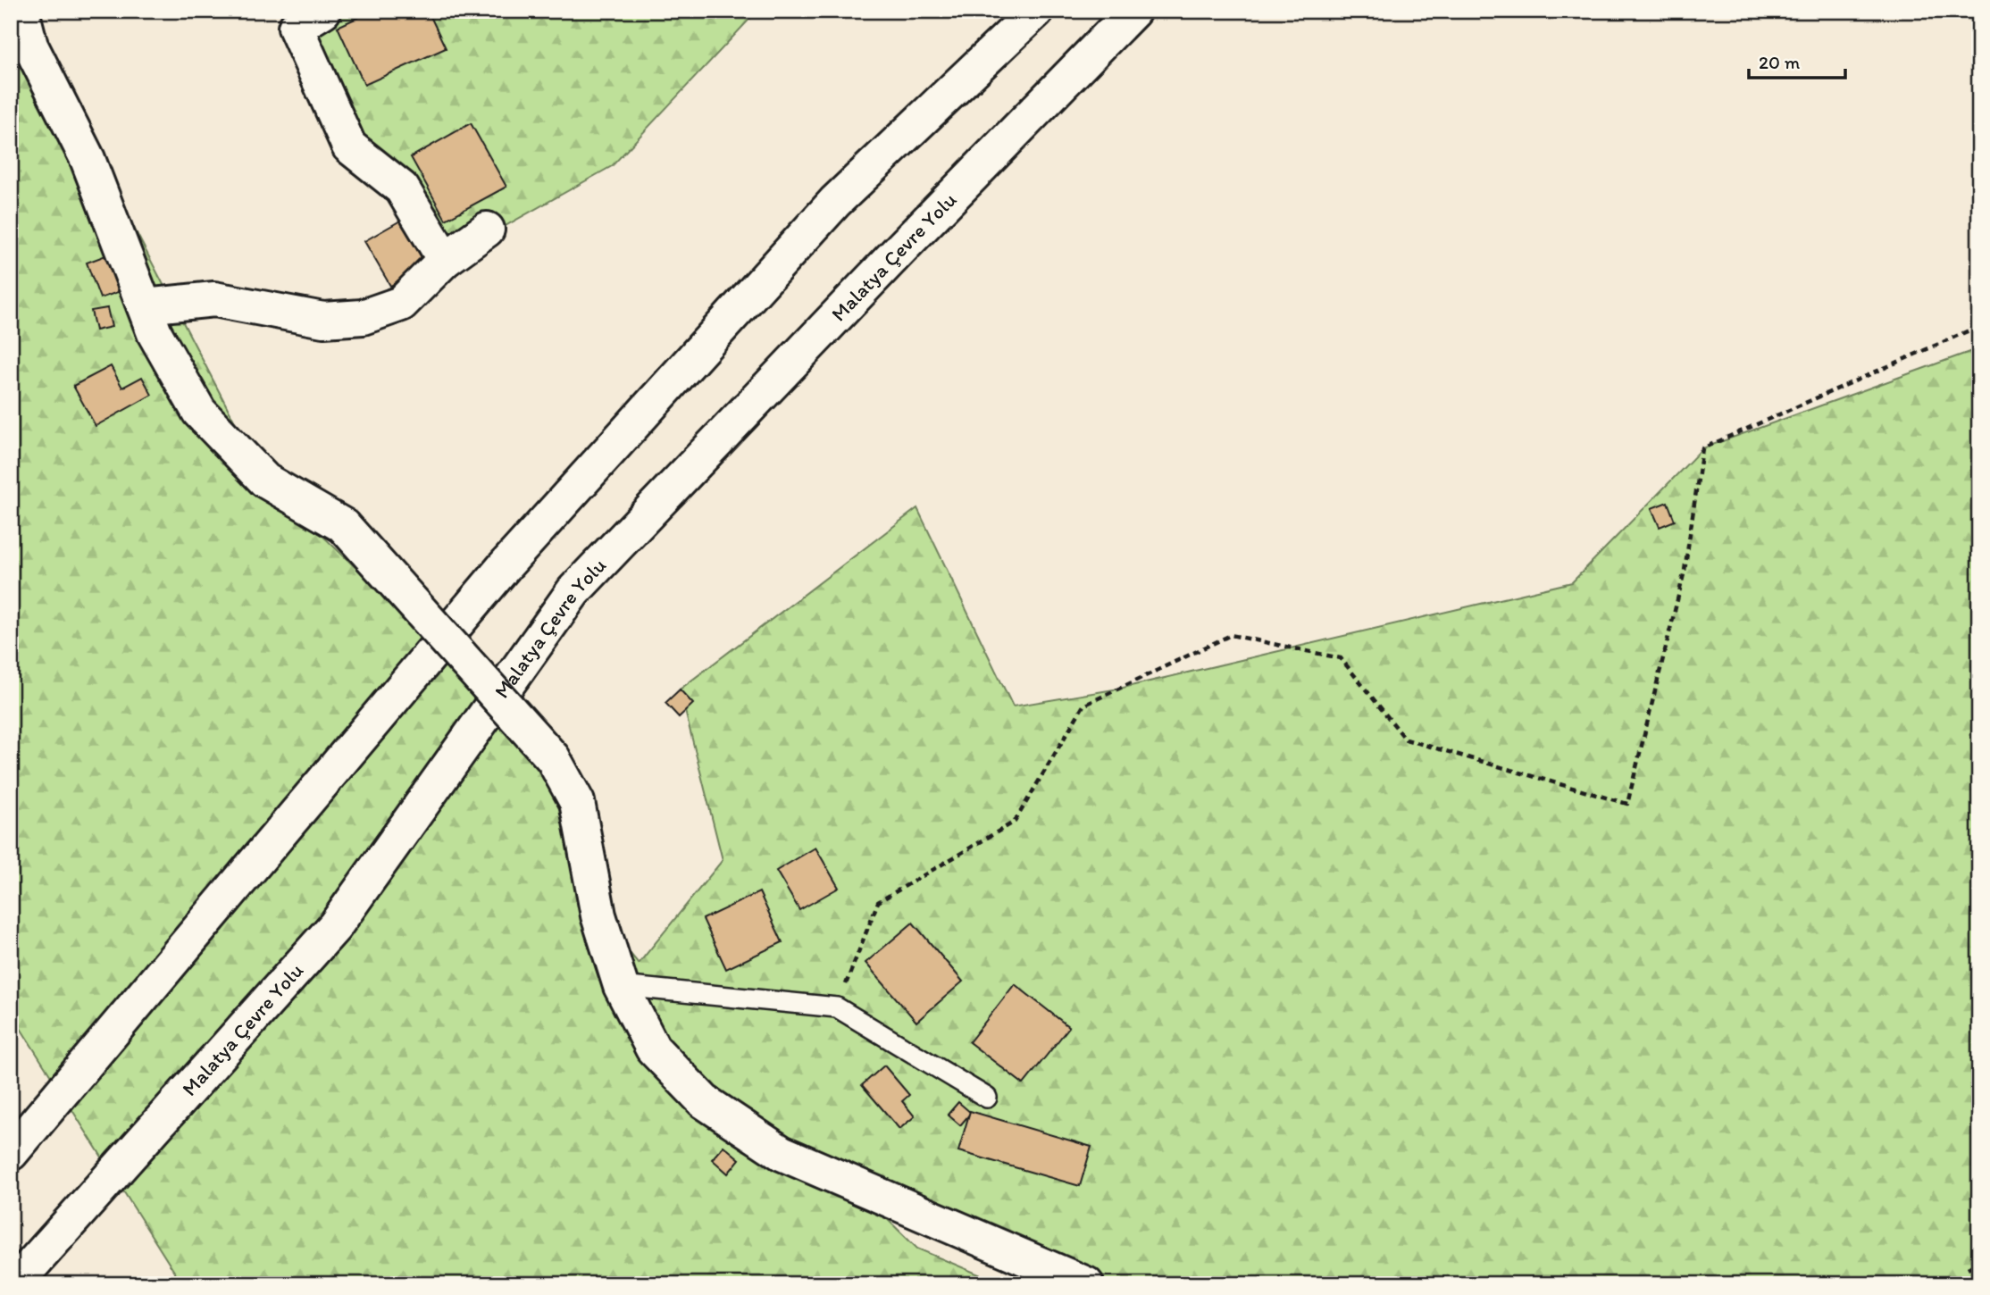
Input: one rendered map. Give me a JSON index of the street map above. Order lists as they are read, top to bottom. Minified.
{"streets":{"main road":["Malatya Çevre Yolu"]},"scale_bar":"20 m"}
